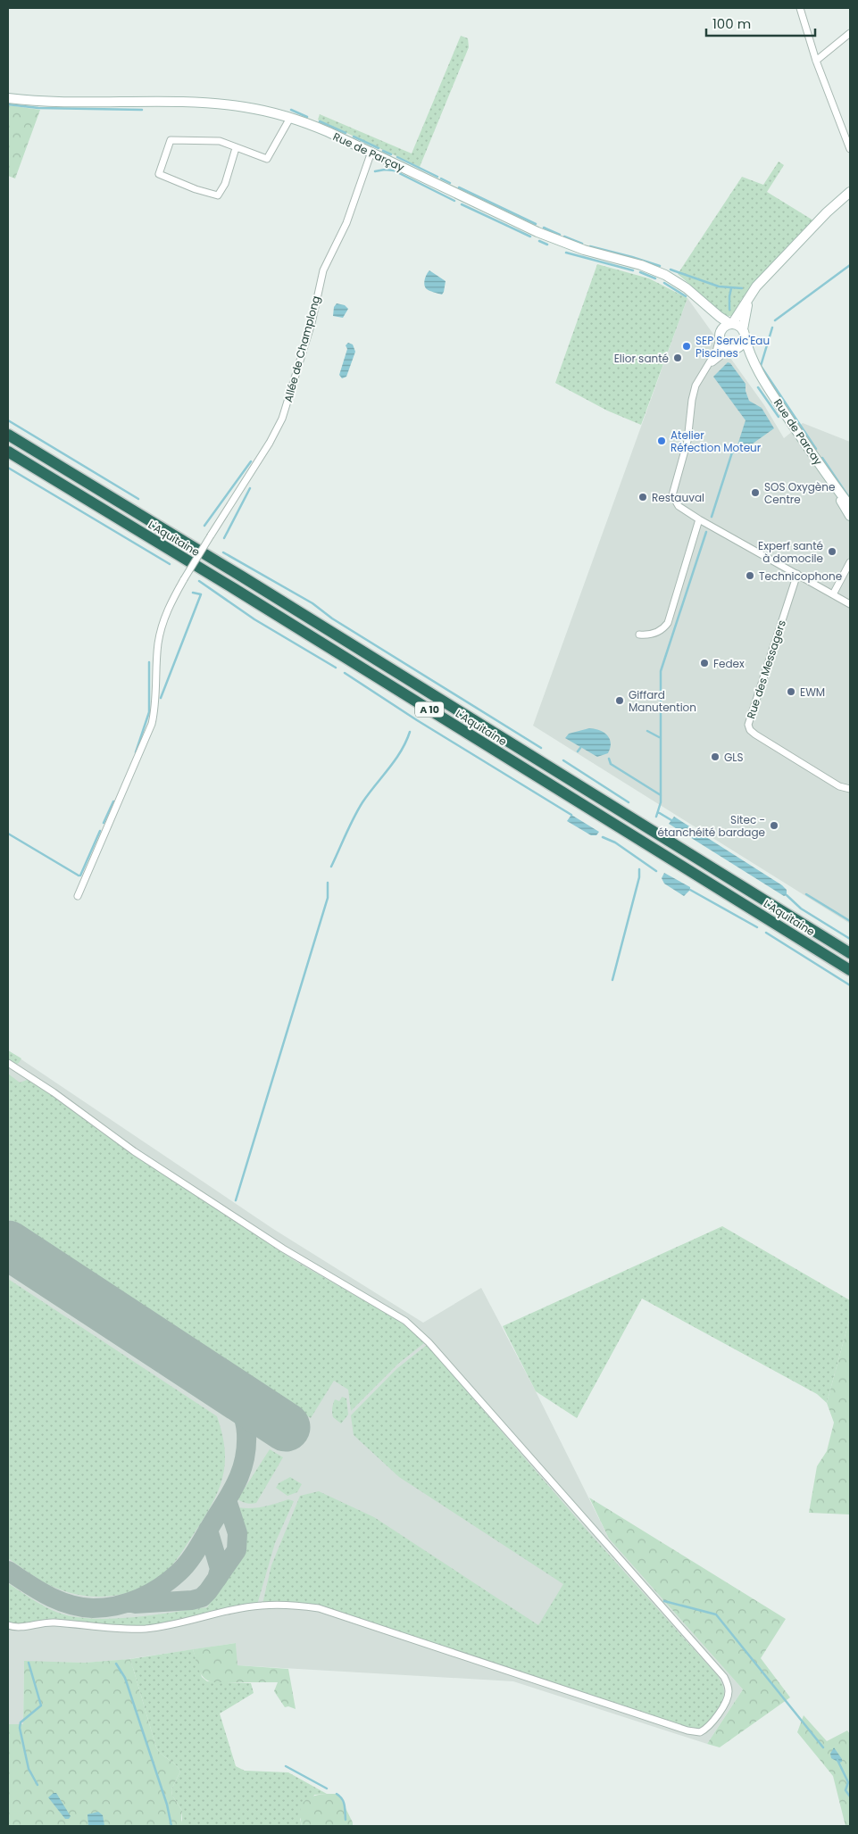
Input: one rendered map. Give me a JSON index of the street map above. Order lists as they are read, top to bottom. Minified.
{"streets":{"highway":["L'Aquitaine","A 10"],"street":["Rue de Parçay","Allée de Champlong","Rue de Parcay","Rue des Messagers"]},"crossings":[["Rue de Parçay","Allée de Champlong"],["Rue de Parçay","Rue de Parcay"]],"places":["SEP Servic'Eau Piscines","Elior santé","Atelier Réfection Moteur","SOS Oxygène Centre","Restauval","Experf santé à domocile","Technicophone","Fedex","EWM","Giffard Manutention","GLS","Sitec - étanchéité bardage"],"scale_bar":"100 m"}
